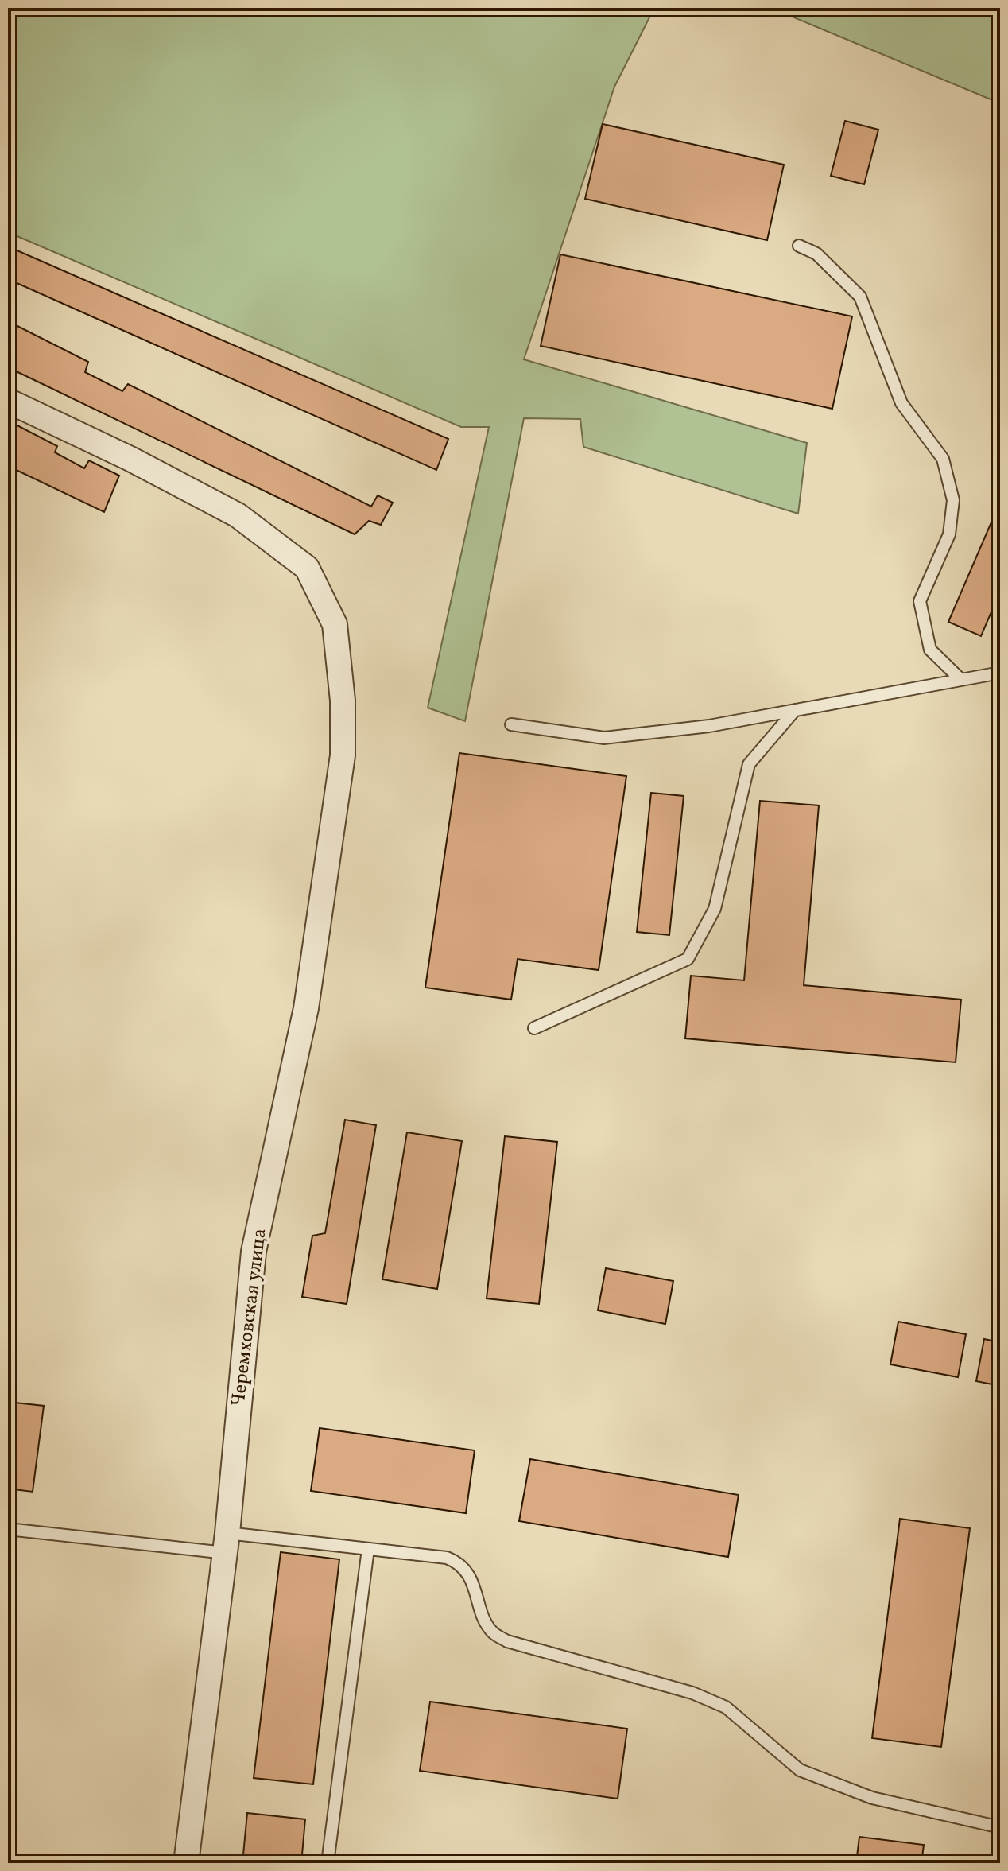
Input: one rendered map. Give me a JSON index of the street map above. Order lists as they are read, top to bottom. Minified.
{"streets":{"street":["Черемховская улица"]}}
